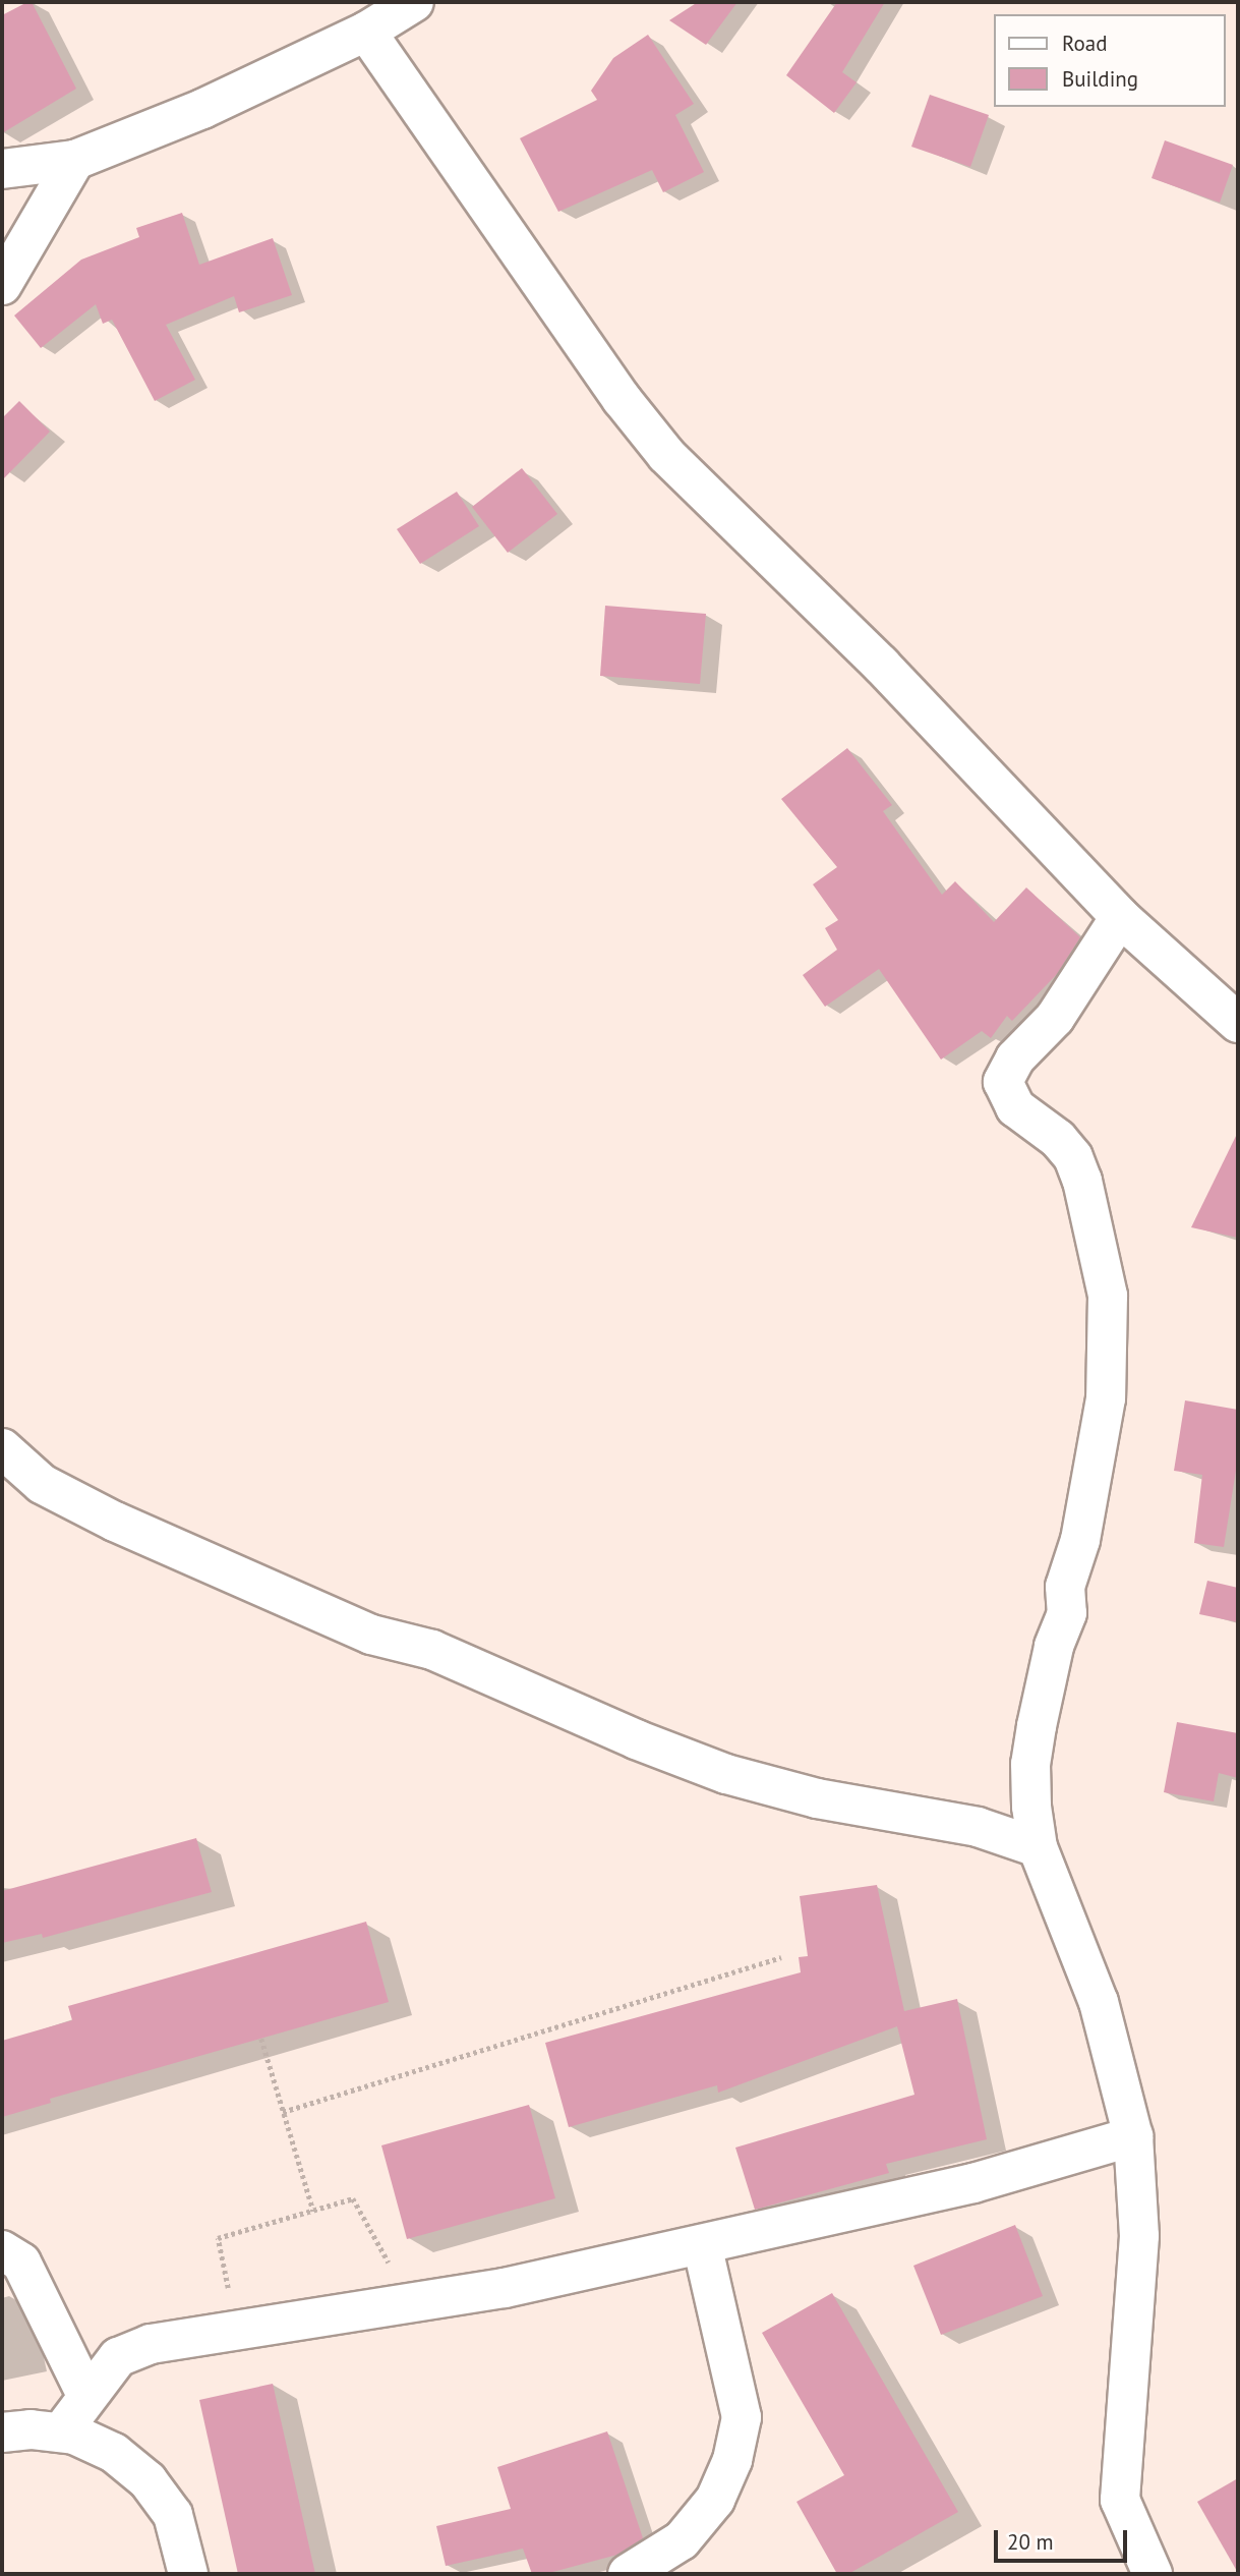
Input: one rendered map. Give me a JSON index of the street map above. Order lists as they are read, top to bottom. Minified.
{"legend":["Road","Building"],"scale_bar":"20 m"}
